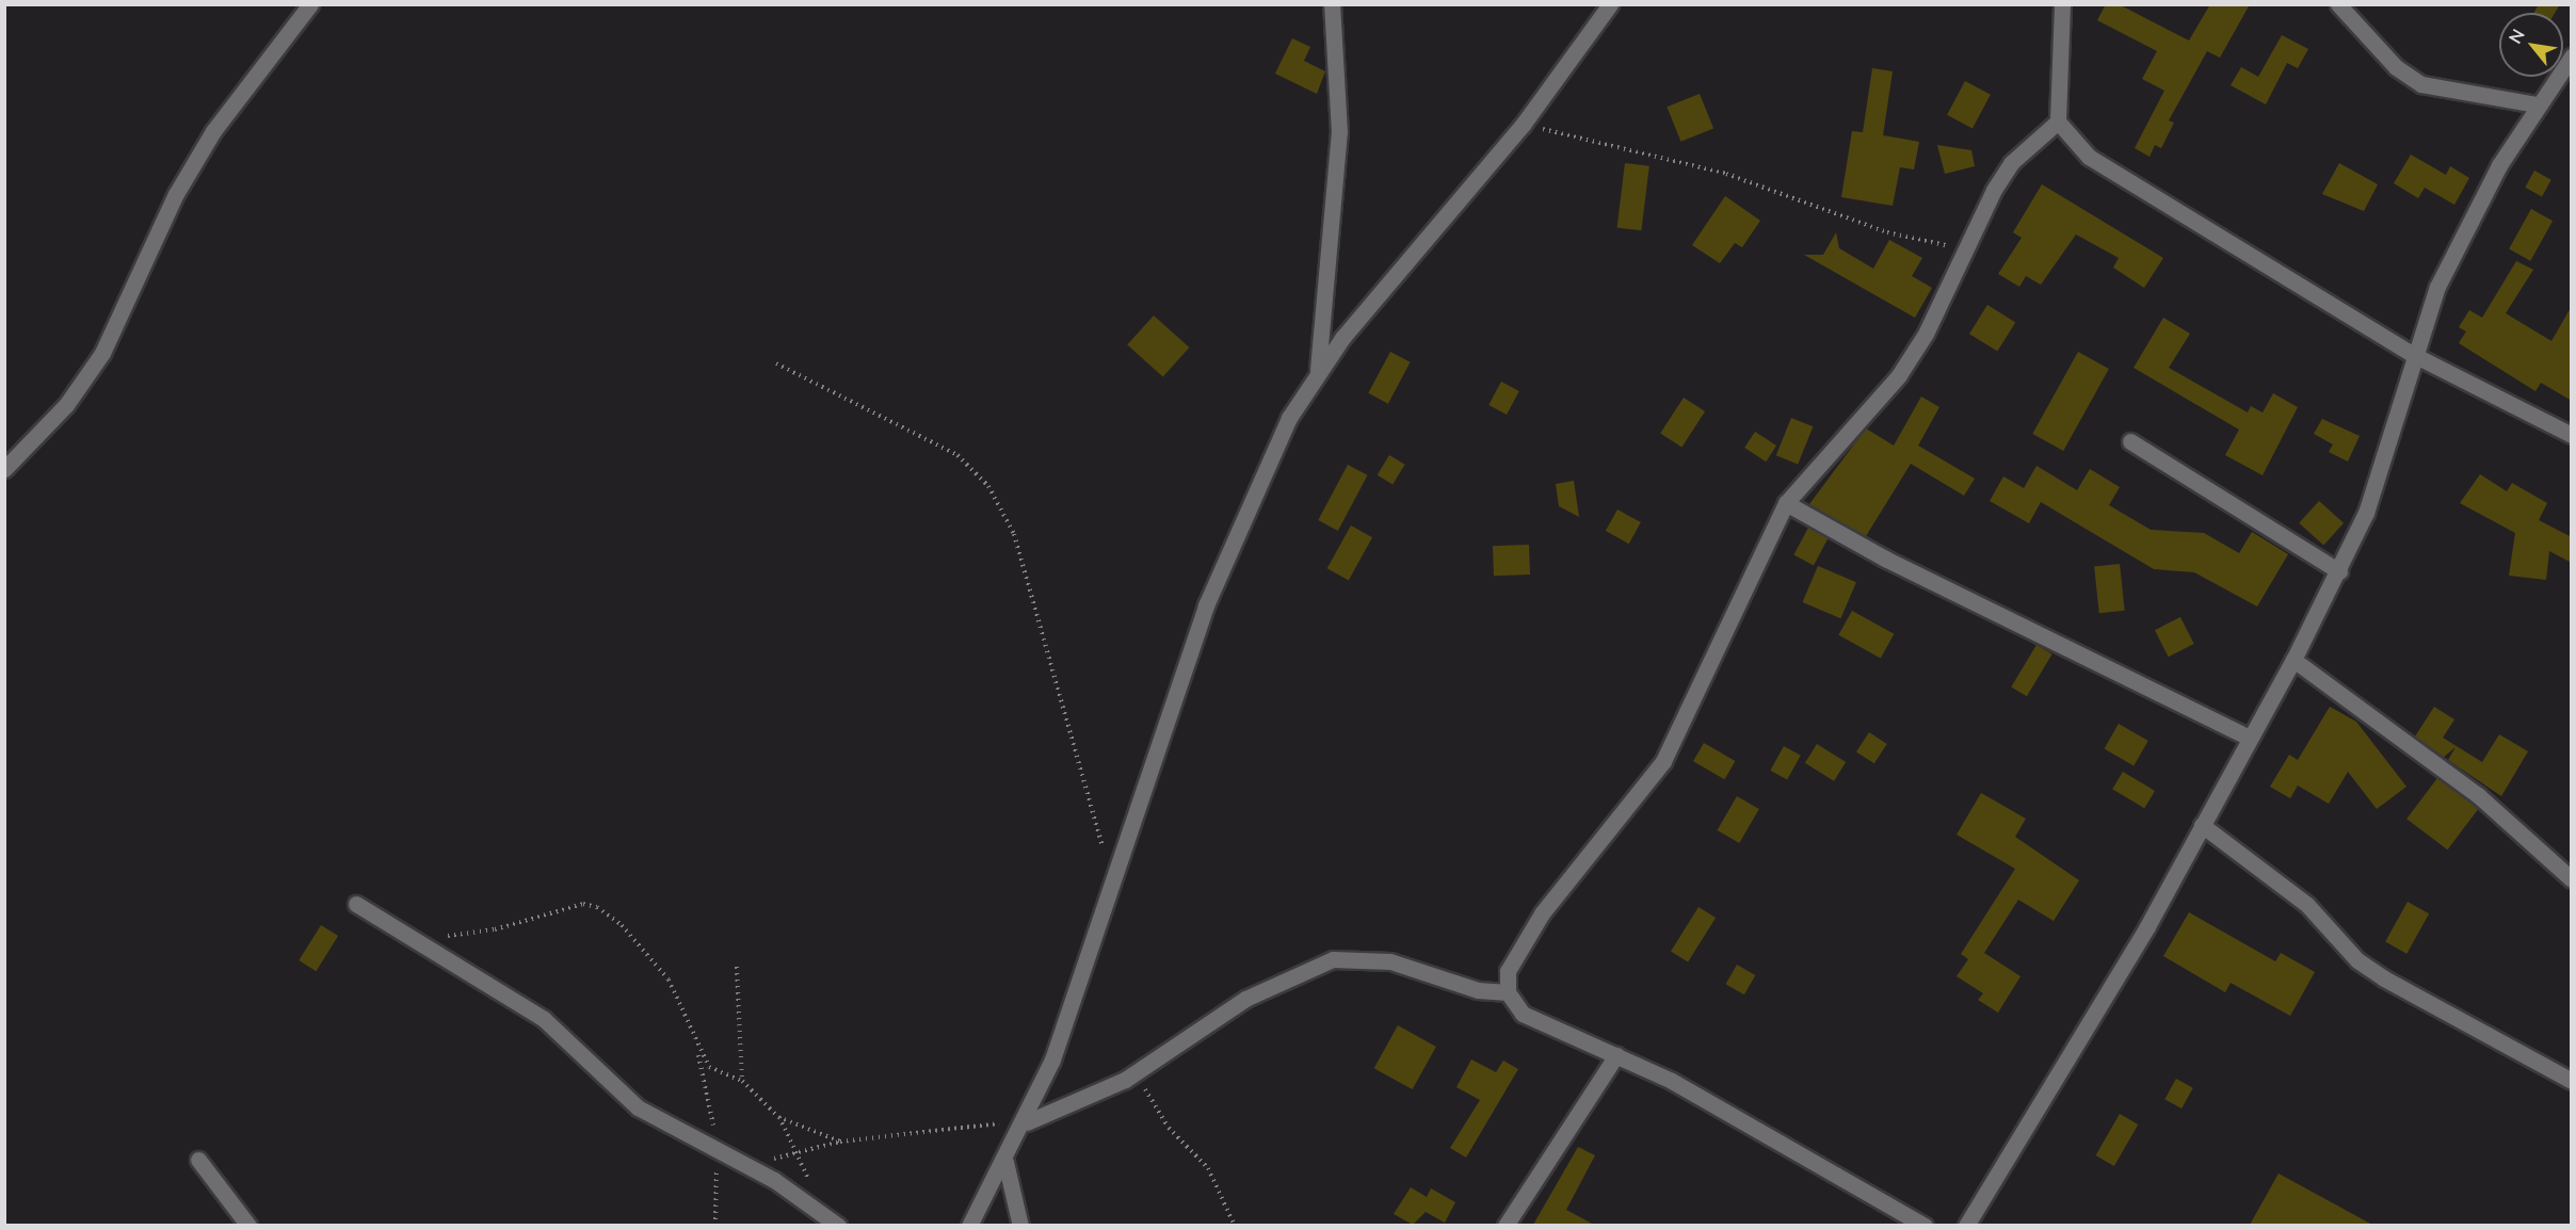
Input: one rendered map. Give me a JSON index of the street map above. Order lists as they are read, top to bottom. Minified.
{"north":"top left"}
